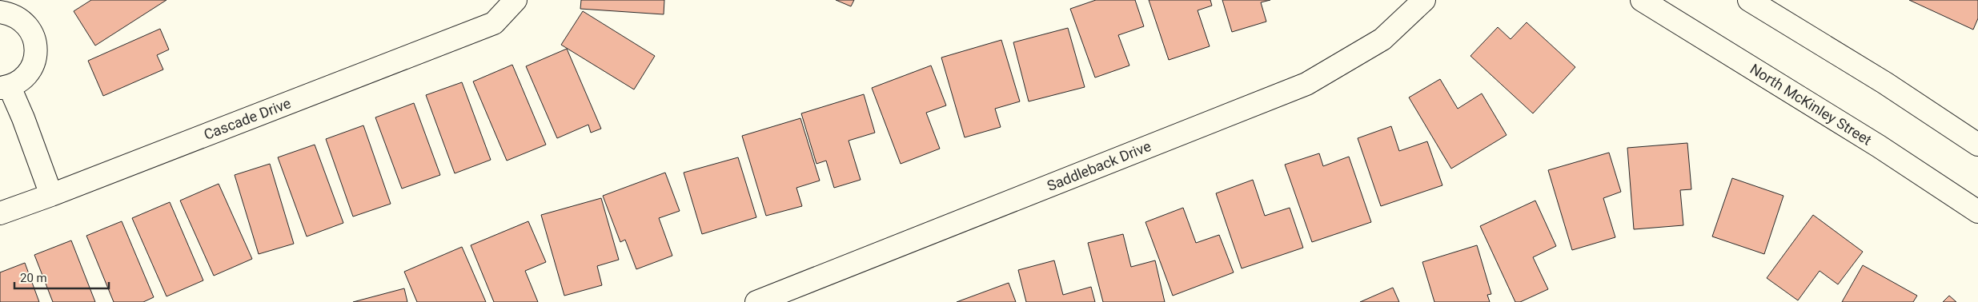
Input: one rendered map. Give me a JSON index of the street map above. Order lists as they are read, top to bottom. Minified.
{"streets":{"street":["North McKinley Street","Cascade Drive","Saddleback Drive"]},"scale_bar":"20 m"}
